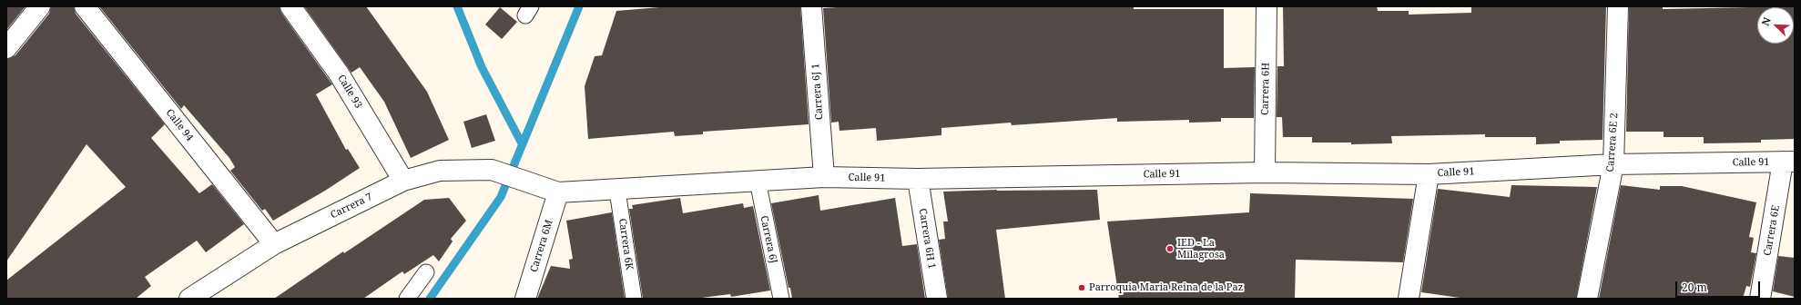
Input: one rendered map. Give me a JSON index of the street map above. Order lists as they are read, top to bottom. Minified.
{"streets":{"street":["Carrera 6H","Calle 93","Carrera 6J 1","Calle 94","Carrera 6E 2","Calle 91","Carrera 7","Carrera 6E","Carrera 6H 1","Carrera 6M"],"lane":["Carrera 6J","Carrera 6K"]},"crossings":[["Carrera 6H","Calle 91"],["Calle 93","Carrera 7"],["Carrera 6J 1","Calle 91"],["Calle 94","Carrera 7"],["Carrera 6E 2","Calle 91"],["Calle 91","Carrera 7"],["Calle 91","Carrera 6E"],["Calle 91","Carrera 6H 1"],["Calle 91","Carrera 6J"],["Calle 91","Carrera 6K"],["Calle 91","Carrera 6M"]],"places":["IED - La Milagrosa","Parroquia Maria Reina de la Paz"],"scale_bar":"20 m","north":"top left"}
